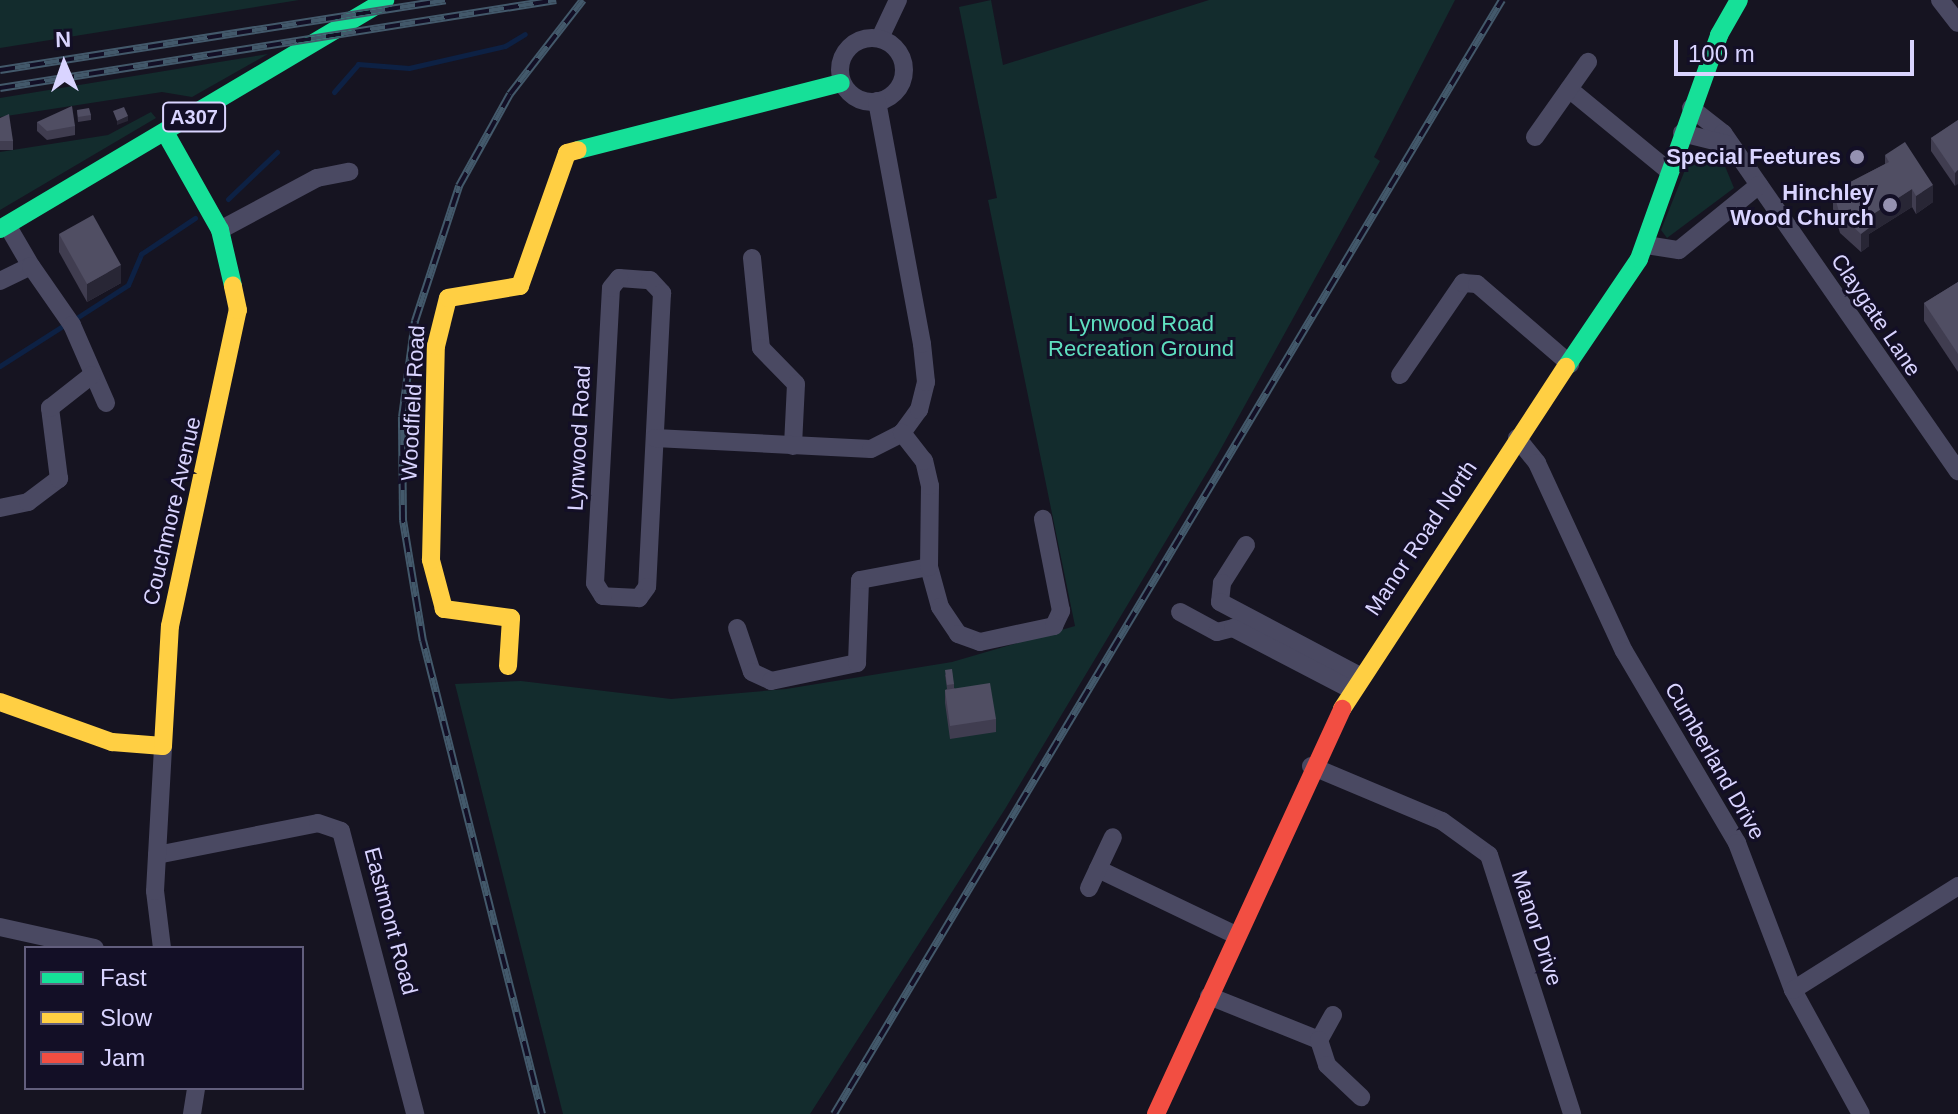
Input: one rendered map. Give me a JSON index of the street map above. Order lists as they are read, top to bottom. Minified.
{"streets":{"street":["A307","Claygate Lane","Woodfield Road","Lynwood Road","Couchmore Avenue","Manor Road North","Cumberland Drive","Eastmont Road","Manor Drive"]},"crossings":[["A307","Couchmore Avenue"],["Claygate Lane","Manor Road North"],["Manor Road North","Cumberland Drive"],["Manor Road North","Manor Drive"]],"parks":["Lynwood Road Recreation Ground"],"places":["Special Feetures","Hinchley Wood Church"],"legend":["Fast","Slow","Jam"],"scale_bar":"100 m","north":"top"}
